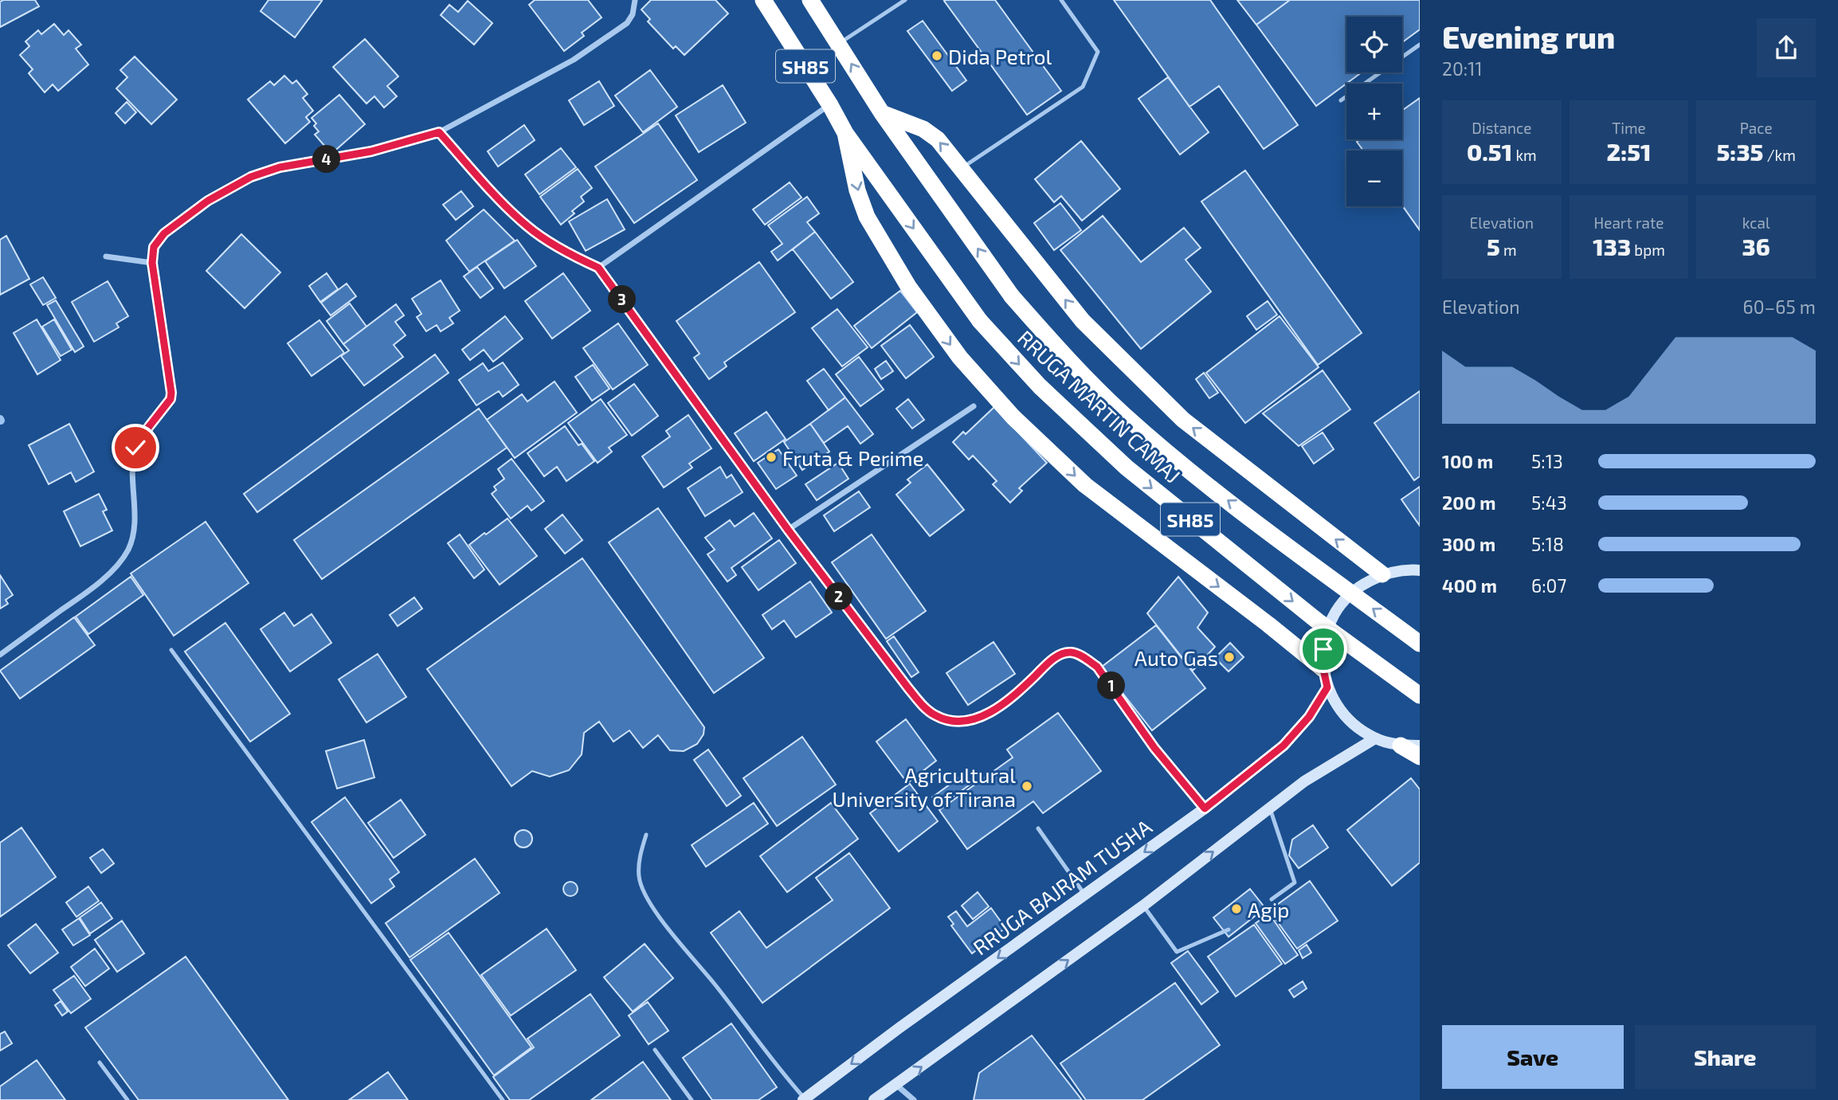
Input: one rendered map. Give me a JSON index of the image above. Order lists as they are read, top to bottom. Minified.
{"streets":{"highway":["SH85","RRUGA MARTIN CAMAJ"],"main road":["RRUGA BAJRAM TUSHA"]},"places":["Dida Petrol","Fruta & Perime","Auto Gas","Agricultural University of Tirana","Agip"],"page":{"heading":["Evening run","20:11"],"map_buttons":["+","−"],"stats":[["Distance","0.51 km"],["Time","2:51"],["Pace","5:35 /km"],["Elevation","5 m"],["Heart rate","133 bpm"],["kcal","36"]],"pins":["4","3","2","1"],"chart":["Elevation","60–65 m"],"list":[{"name":"100 m","note":"5:13"},{"name":"200 m","note":"5:43"},{"name":"300 m","note":"5:18"},{"name":"400 m","note":"6:07"}],"buttons":["Save","Share"]}}
